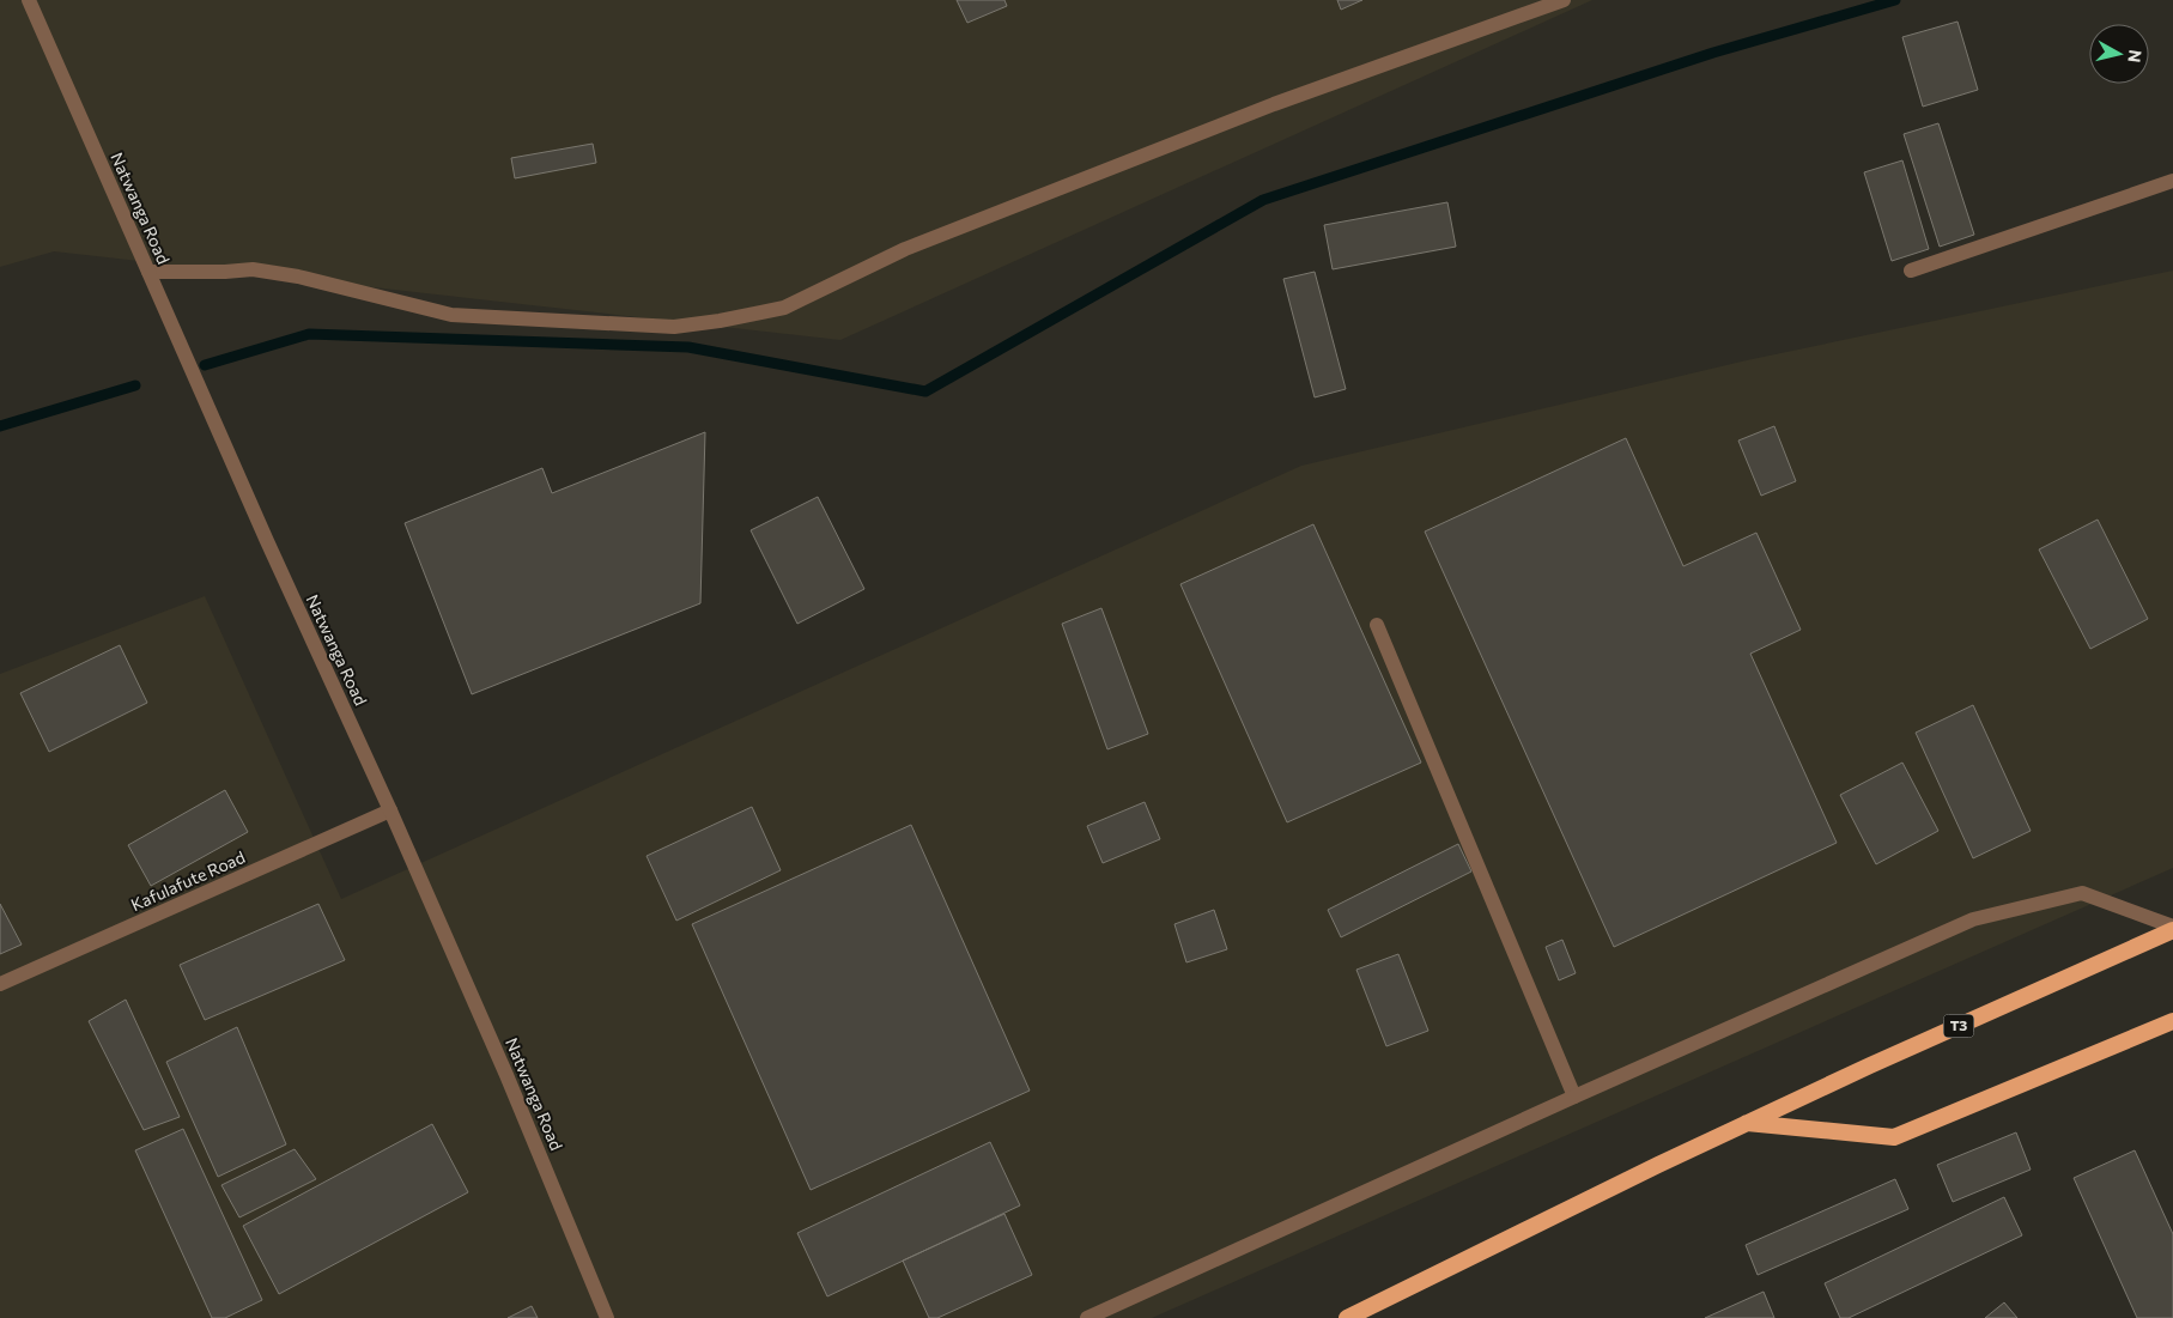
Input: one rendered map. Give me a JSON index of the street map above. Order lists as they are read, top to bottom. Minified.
{"streets":{"highway":["T3"],"street":["Natwanga Road","Kafulafute Road"]},"crossings":[["Natwanga Road","Kafulafute Road"]],"north":"right"}
